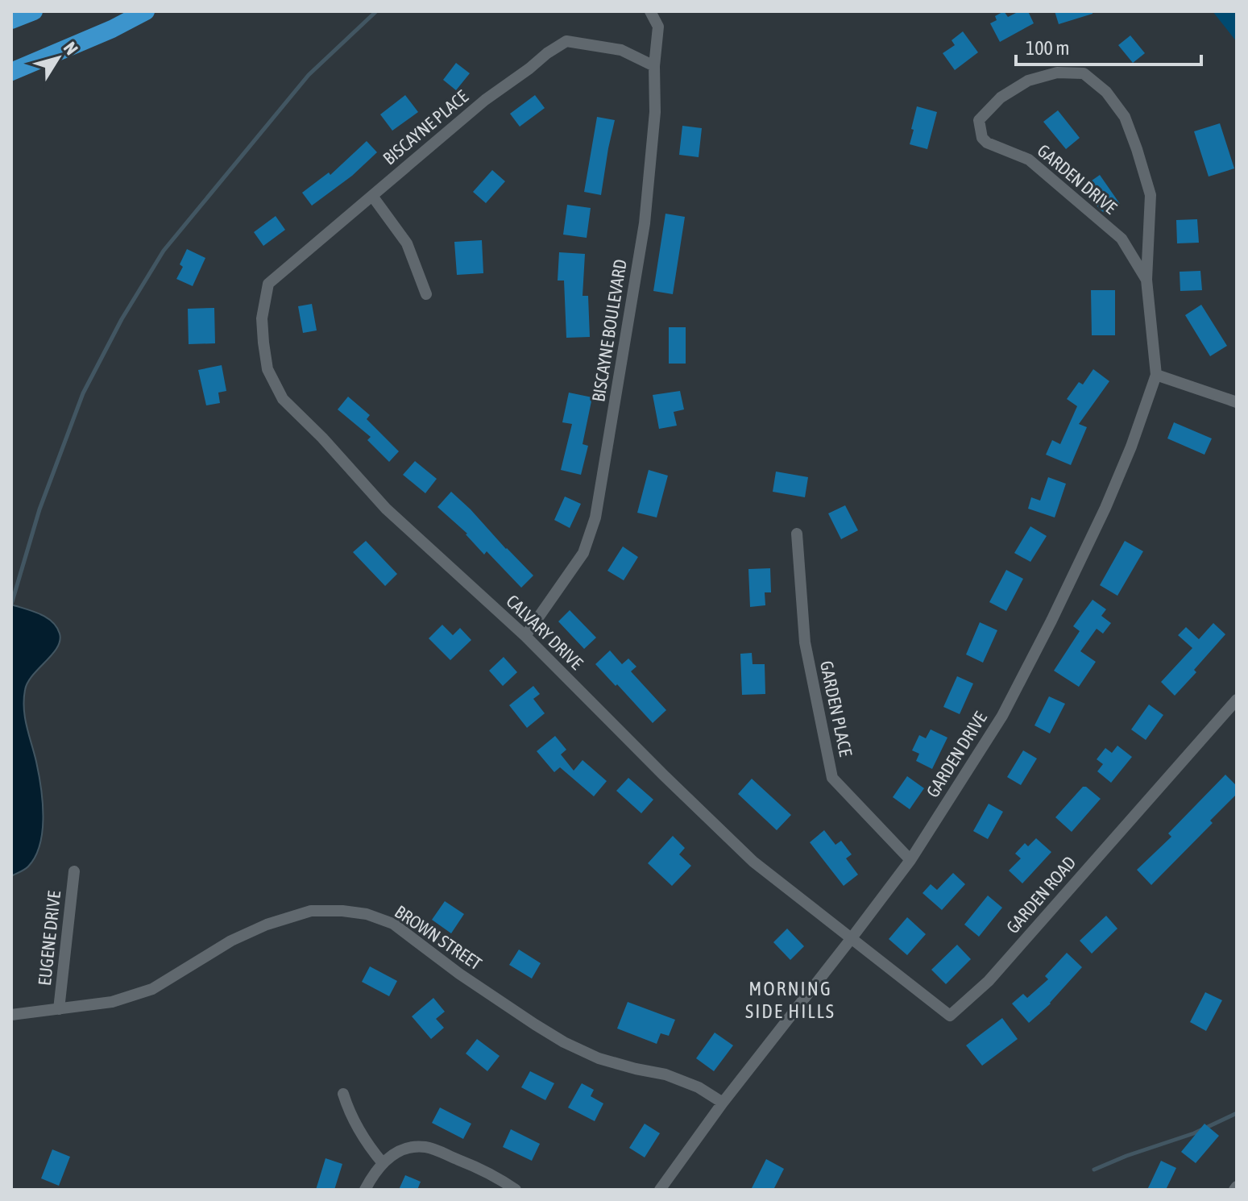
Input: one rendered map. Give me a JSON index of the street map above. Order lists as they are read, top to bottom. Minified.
{"streets":{"street":["BISCAYNE PLACE","GARDEN DRIVE","BISCAYNE BOULEVARD","CALVARY DRIVE","GARDEN PLACE","GARDEN ROAD","BROWN STREET","EUGENE DRIVE"]},"crossings":[["BISCAYNE PLACE","BISCAYNE BOULEVARD"],["BISCAYNE PLACE","CALVARY DRIVE"],["GARDEN DRIVE","CALVARY DRIVE"],["GARDEN DRIVE","GARDEN PLACE"],["GARDEN DRIVE","GARDEN ROAD"],["GARDEN DRIVE","BROWN STREET"],["BISCAYNE BOULEVARD","CALVARY DRIVE"],["CALVARY DRIVE","GARDEN ROAD"],["BROWN STREET","EUGENE DRIVE"]],"districts":["MORNING SIDE HILLS"],"scale_bar":"100 m","north":"top right"}
